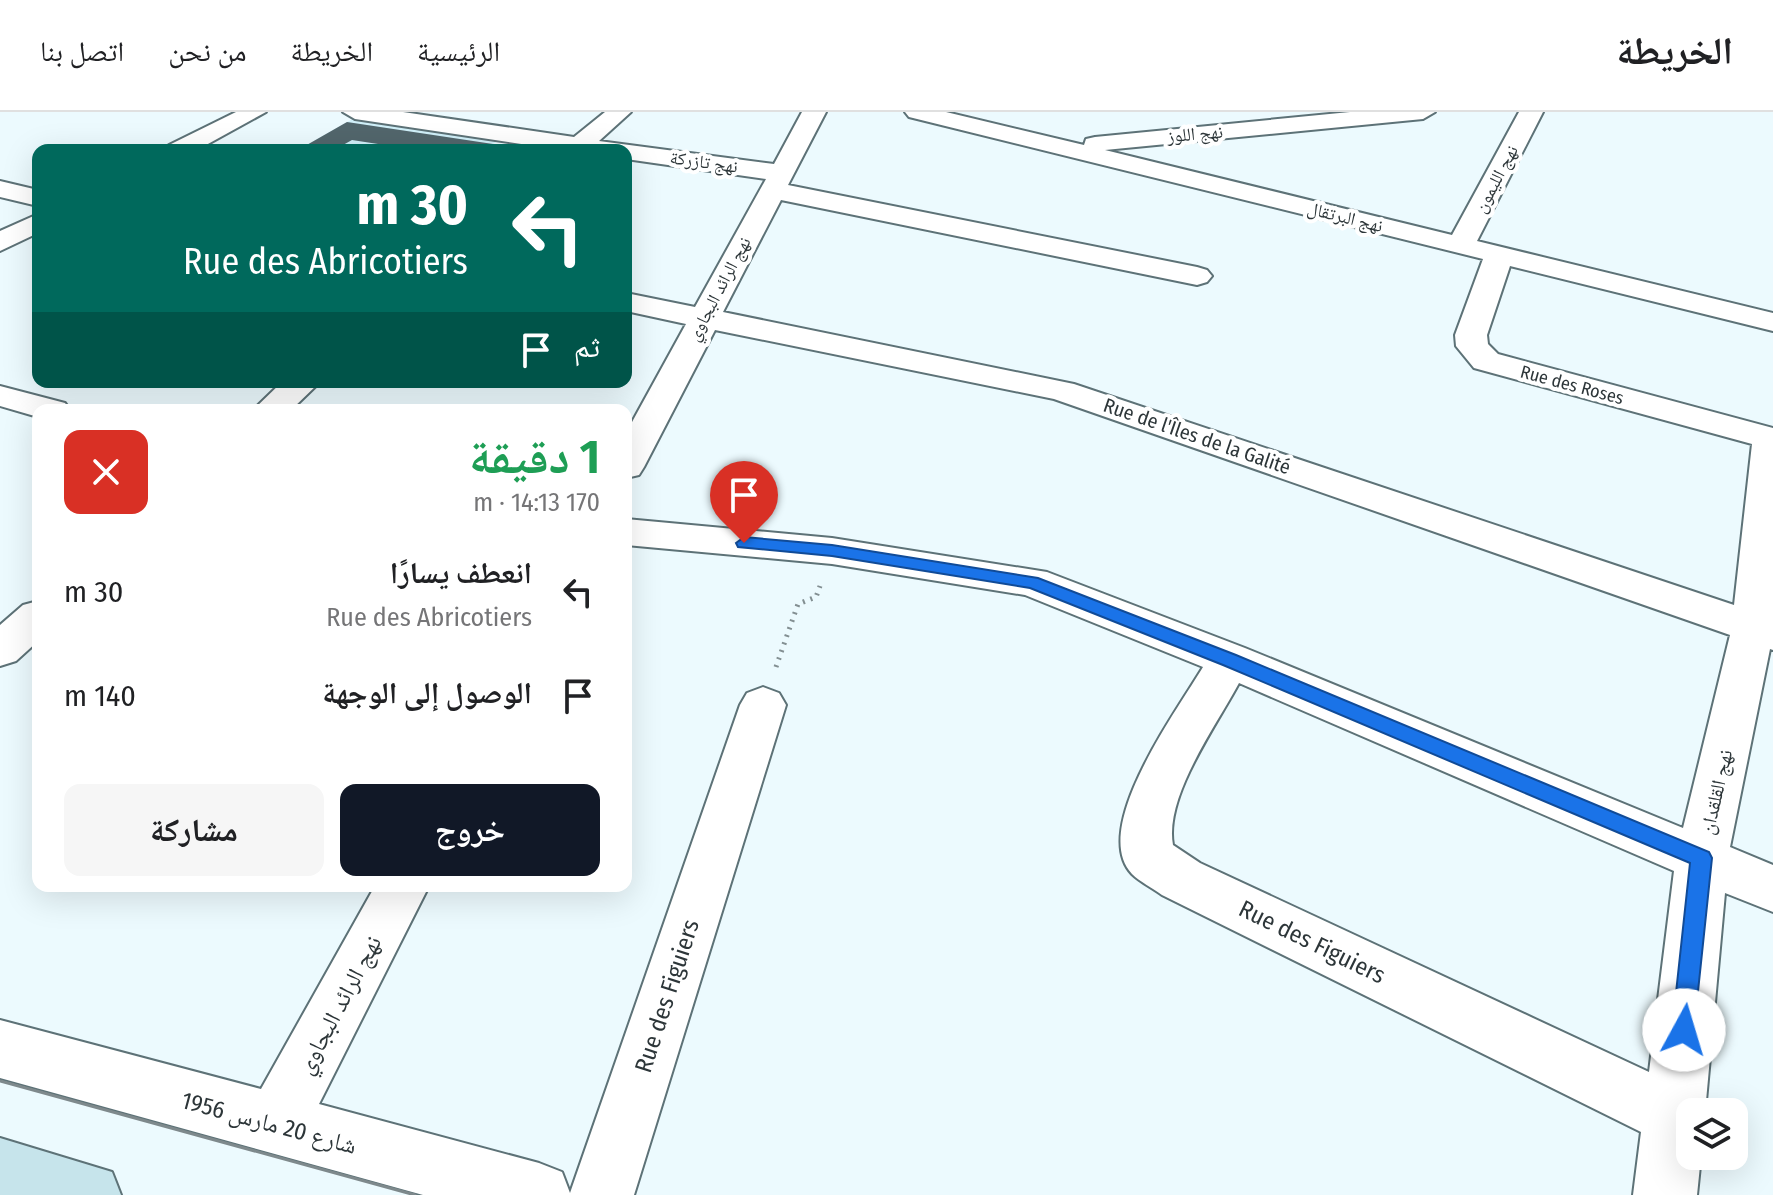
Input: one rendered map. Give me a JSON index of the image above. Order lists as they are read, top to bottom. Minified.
{"streets":{"street":["نهج اللوز","نهج تازركة","نهج الليمون","نهج البرتقال","نهج الرائد البجاوي","Rue des Roses","Rue de l'Îles de la Galité","نهج القلقدان","Rue des Figuiers","شارع 20 مارس 1956"]},"crossings":[["نهج اللوز","نهج البرتقال"],["نهج تازركة","نهج الرائد البجاوي"],["نهج الليمون","نهج البرتقال"],["نهج البرتقال","Rue des Roses"],["نهج الرائد البجاوي","Rue de l'Îles de la Galité"],["نهج الرائد البجاوي","شارع 20 مارس 1956"],["Rue des Roses","نهج القلقدان"],["Rue de l'Îles de la Galité","نهج القلقدان"],["نهج القلقدان","Rue des Figuiers"]],"page":{"header":"الخريطة","nav":["الرئيسية","الخريطة","من نحن","اتصل بنا"],"turn":["30 m","Rue des Abricotiers"],"then":"ثم","heading":["1 دقيقة","170 m · 14:13"],"list":[{"name":"انعطف يسارًا","note":"Rue des Abricotiers","value":"30 m"},{"name":"الوصول إلى الوجهة","value":"140 m"}],"buttons":["خروج","مشاركة"]}}
